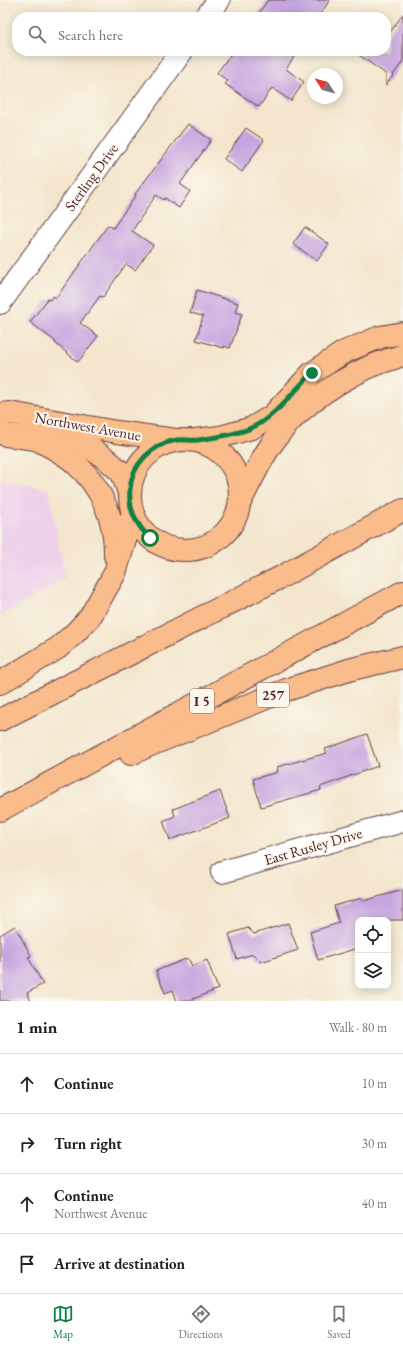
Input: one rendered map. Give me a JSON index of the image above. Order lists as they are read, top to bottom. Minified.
{"streets":{"main road":["Northwest Avenue","257","I 5"],"street":["Sterling Drive","East Rusley Drive"]},"north":"top left","page":{"search":"Search here","heading":["1 min","Walk · 80 m"],"list":[["Continue","10 m"],["Turn right","30 m"],["Continue","Northwest Avenue","40 m"],"Arrive at destination"],"nav":["Map","Directions","Saved"]}}
